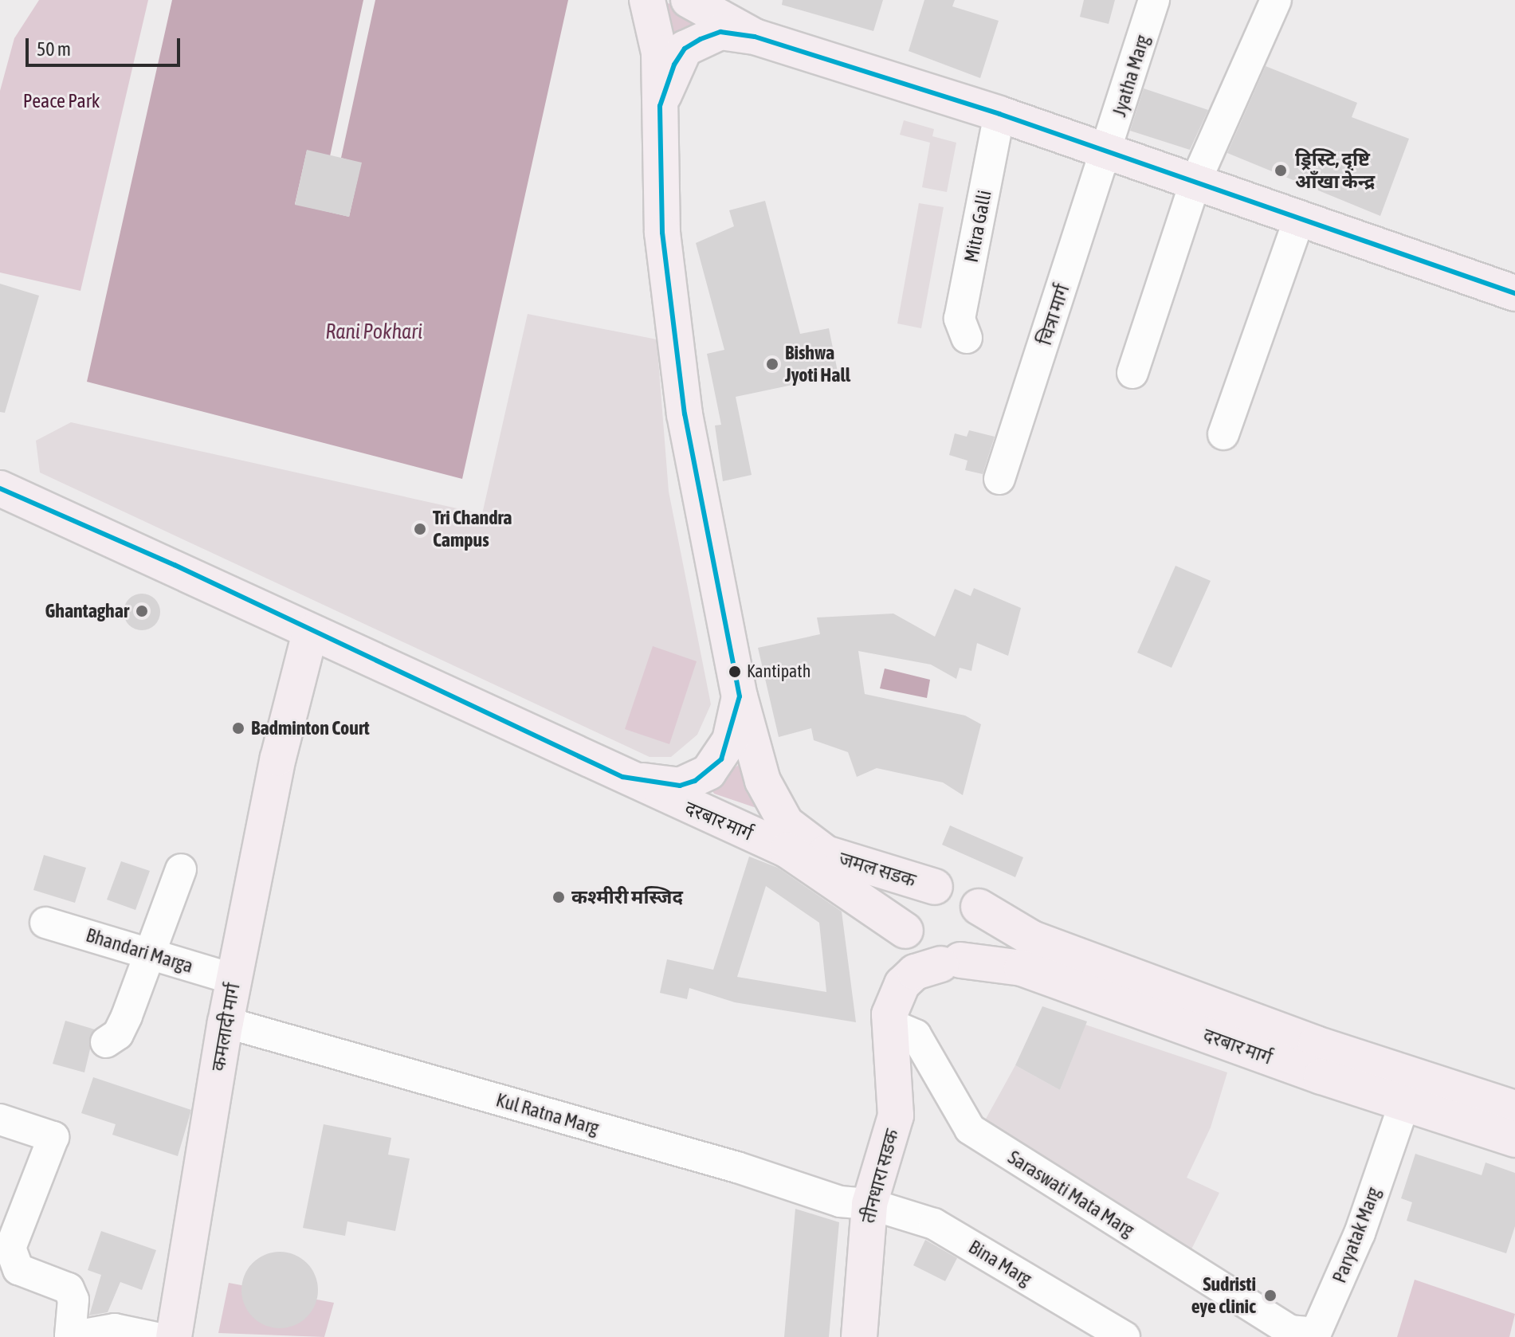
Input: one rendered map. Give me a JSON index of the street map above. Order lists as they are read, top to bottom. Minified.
{"streets":{"main road":["दरबार मार्ग","जमल सडक","कमलादी मार्ग","तीनधारा सडक"],"street":["Jyatha Marg","Mitra Galli","चित्रा मार्ग","Bhandari Marga","Kul Ratna Marg","Saraswati Mata Marg","Paryatak Marg","Bina Marg"]},"crossings":[["Jyatha Marg","चित्रा मार्ग"],["दरबार मार्ग","जमल सडक"],["दरबार मार्ग","कमलादी मार्ग"],["दरबार मार्ग","Paryatak Marg"],["Bhandari Marga","कमलादी मार्ग"],["कमलादी मार्ग","Kul Ratna Marg"],["Kul Ratna Marg","तीनधारा सडक"],["Kul Ratna Marg","Bina Marg"],["तीनधारा सडक","Saraswati Mata Marg"],["तीनधारा सडक","Bina Marg"],["Saraswati Mata Marg","Paryatak Marg"]],"water":["Rani Pokhari"],"parks":["Peace Park"],"places":["ड्रिस्टि, दृष्टि आँखा केन्द्र","Bishwa Jyoti Hall","Tri Chandra Campus","Ghantaghar","Kantipath","Badminton Court","कश्मीरी मस्जिद","Sudristi eye clinic"],"scale_bar":"50 m"}
